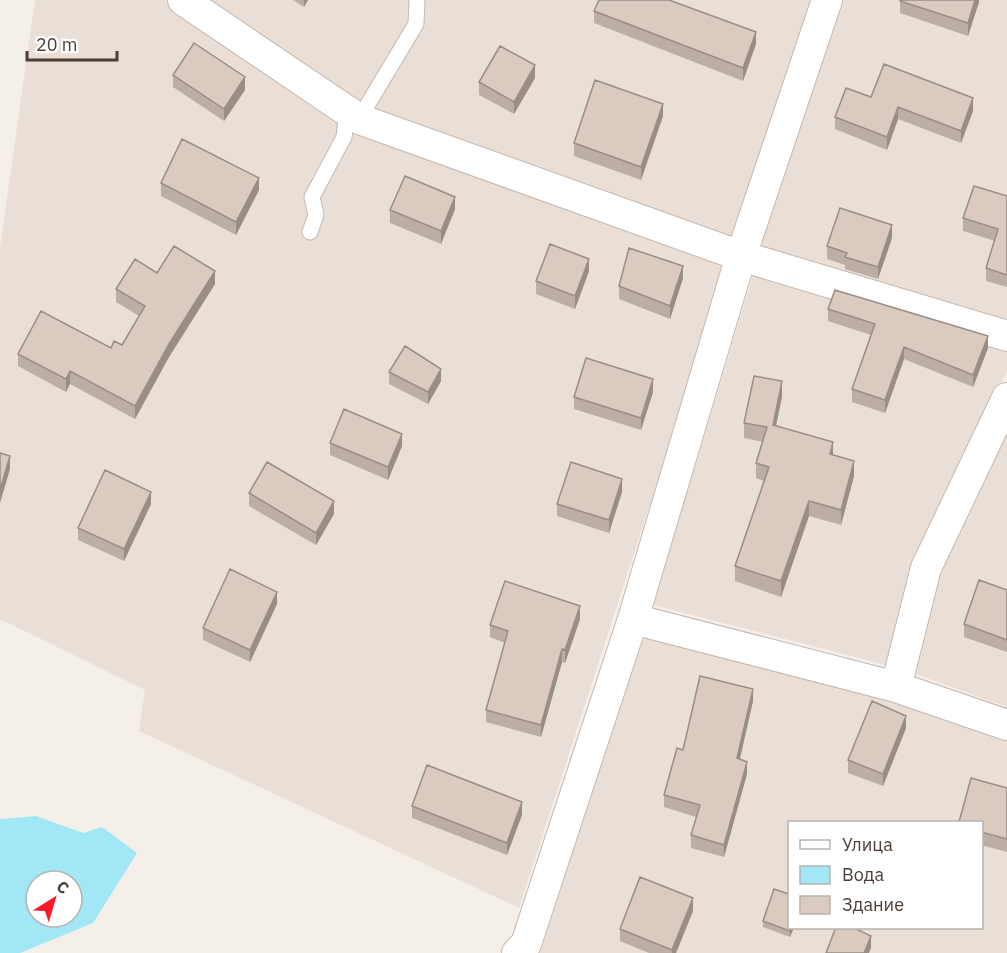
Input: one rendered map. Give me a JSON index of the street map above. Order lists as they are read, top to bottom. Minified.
{"legend":["Улица","Вода","Здание"],"scale_bar":"20 m","north":"top right"}
